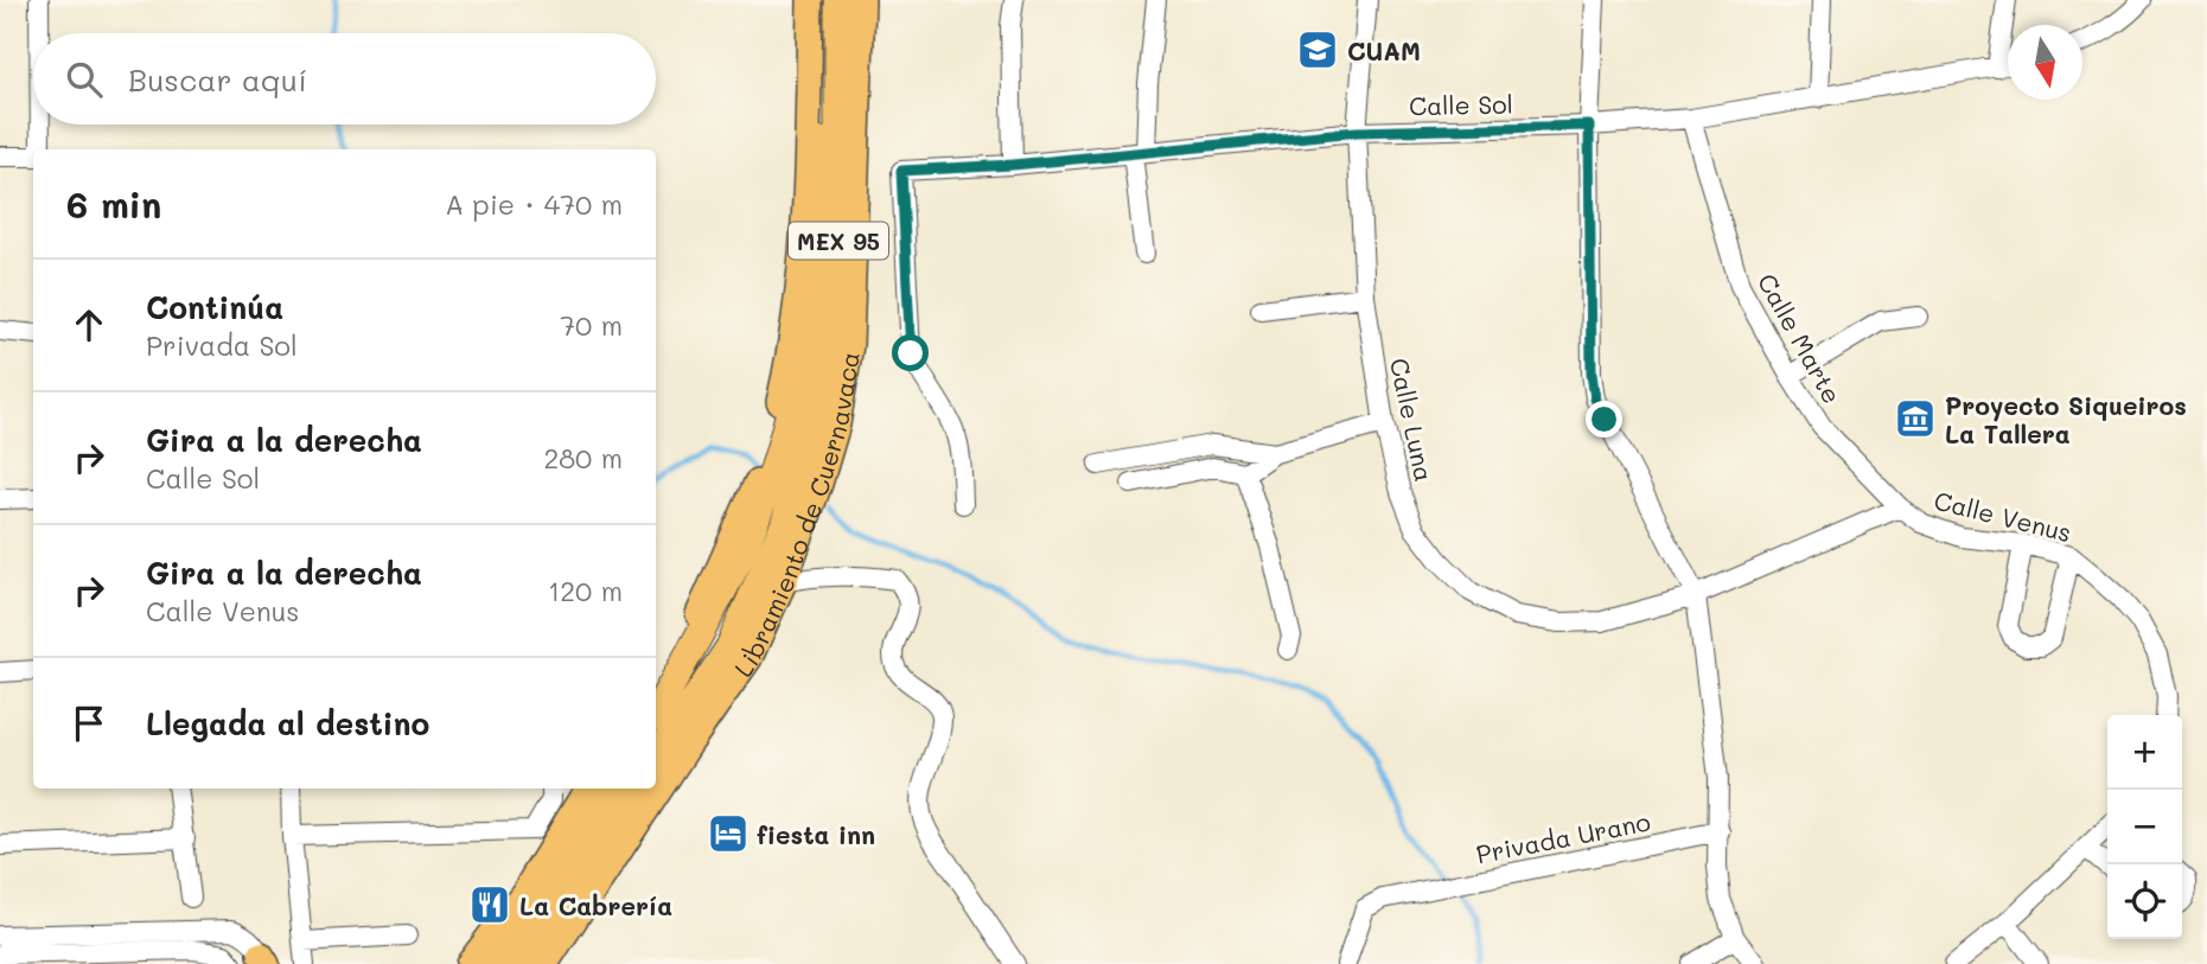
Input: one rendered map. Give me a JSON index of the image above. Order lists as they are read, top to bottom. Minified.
{"streets":{"highway":["MEX 95"],"main road":["Libramiento de Cuernavaca"],"street":["Calle Sol","Calle Marte","Calle Luna","Calle Venus","Privada Urano"]},"crossings":[["Calle Sol","Calle Marte"],["Calle Sol","Calle Luna"],["MEX 95","Libramiento de Cuernavaca"],["Calle Marte","Calle Venus"],["Calle Luna","Calle Venus"]],"places":{"school or university":["CUAM"],"museum":["Proyecto Siqueiros La Tallera"],"hotel":["fiesta inn"],"restaurant":["La Cabrería"]},"north":"bottom","page":{"search":"Buscar aquí","heading":["6 min","A pie · 470 m"],"list":[["Continúa","Privada Sol","70 m"],["Gira a la derecha","Calle Sol","280 m"],["Gira a la derecha","Calle Venus","120 m"],"Llegada al destino"],"map_buttons":["+","−"]}}
